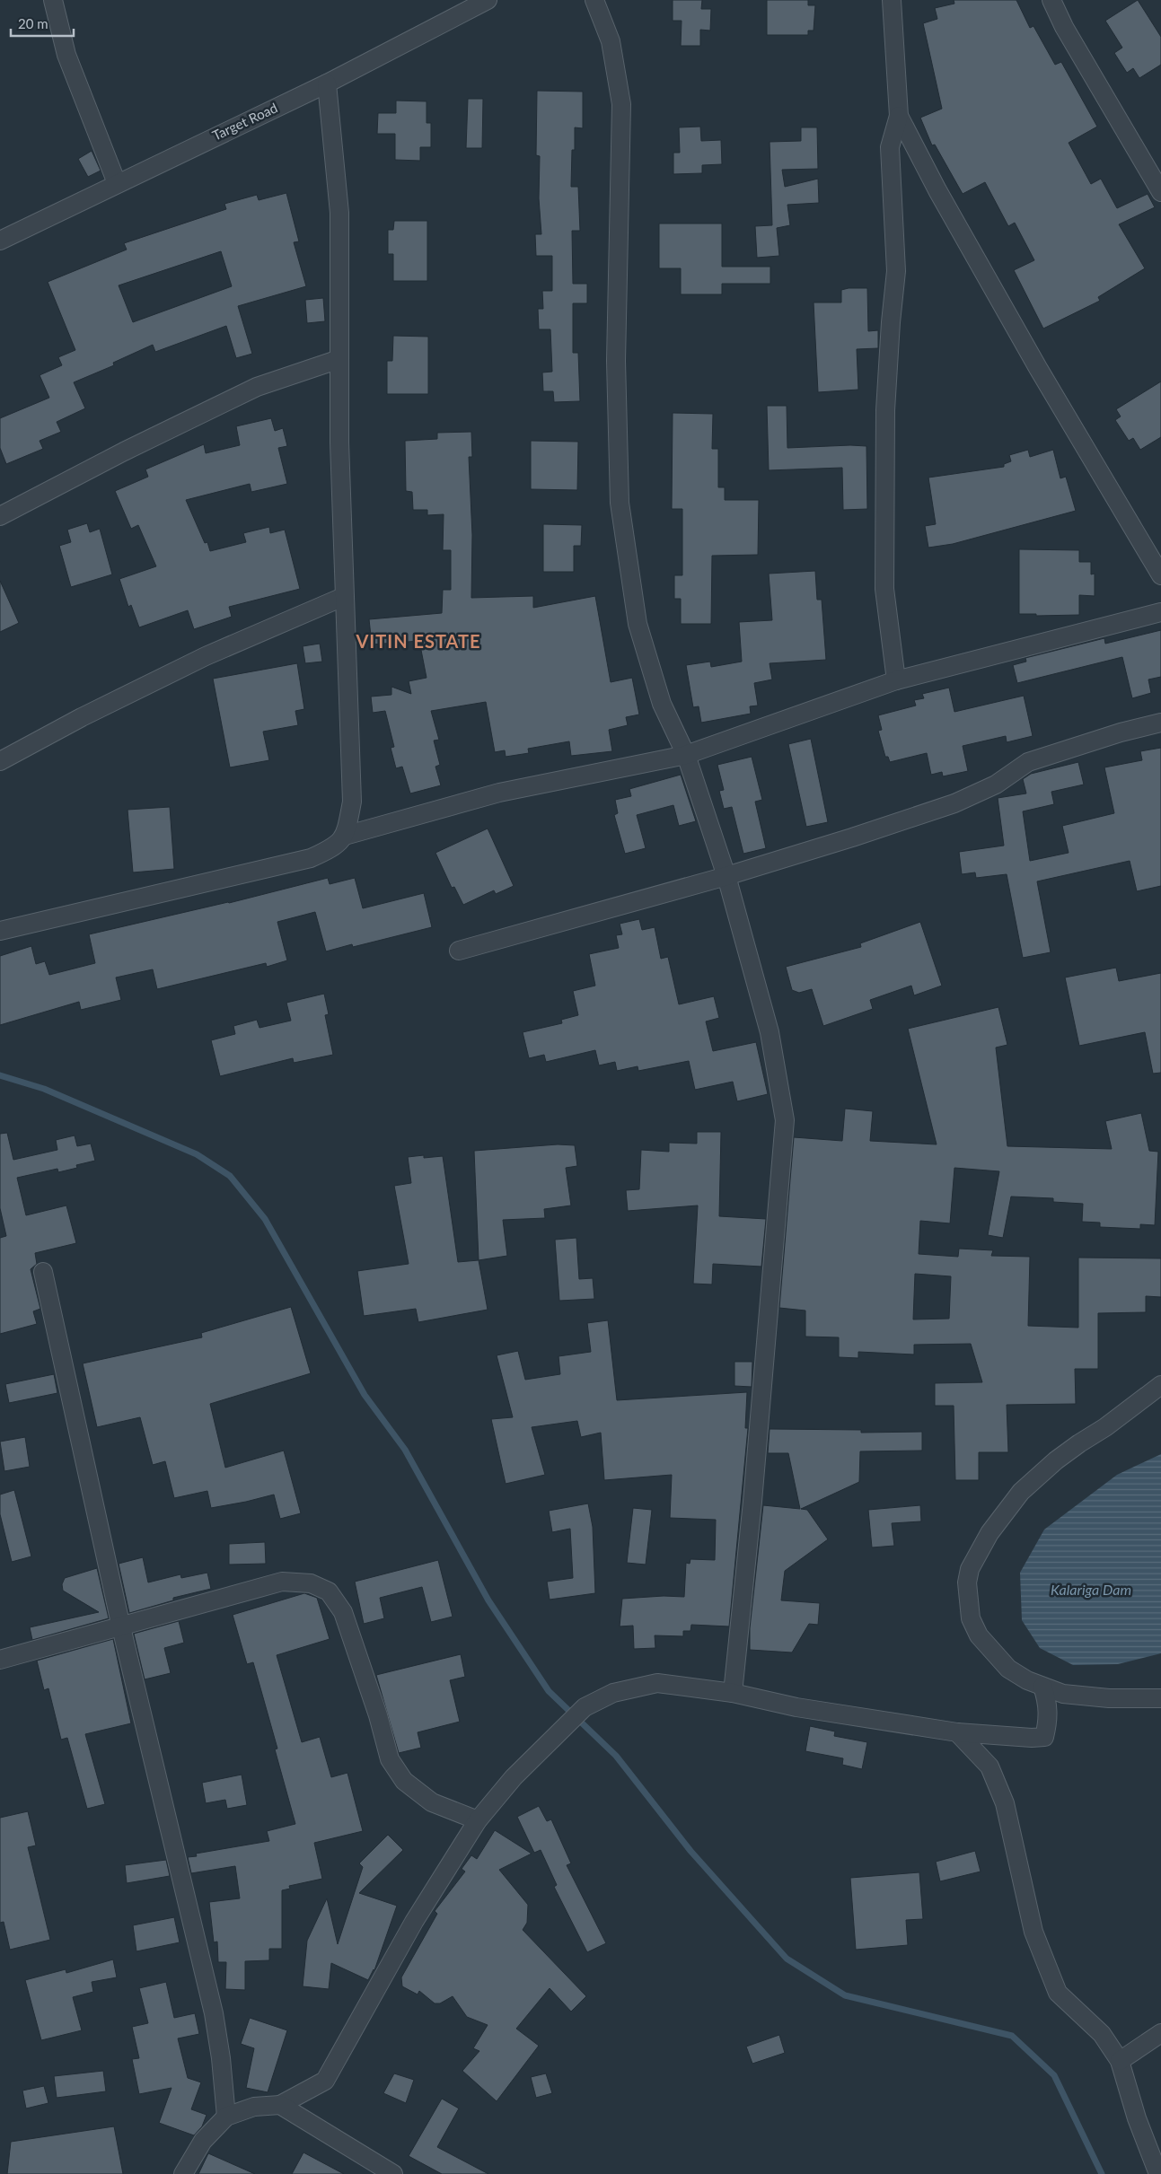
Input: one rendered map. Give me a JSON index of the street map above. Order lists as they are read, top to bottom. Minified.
{"streets":{"street":["Target Road"]},"districts":["VITIN ESTATE"],"water":["Kalariga Dam"],"scale_bar":"20 m"}
